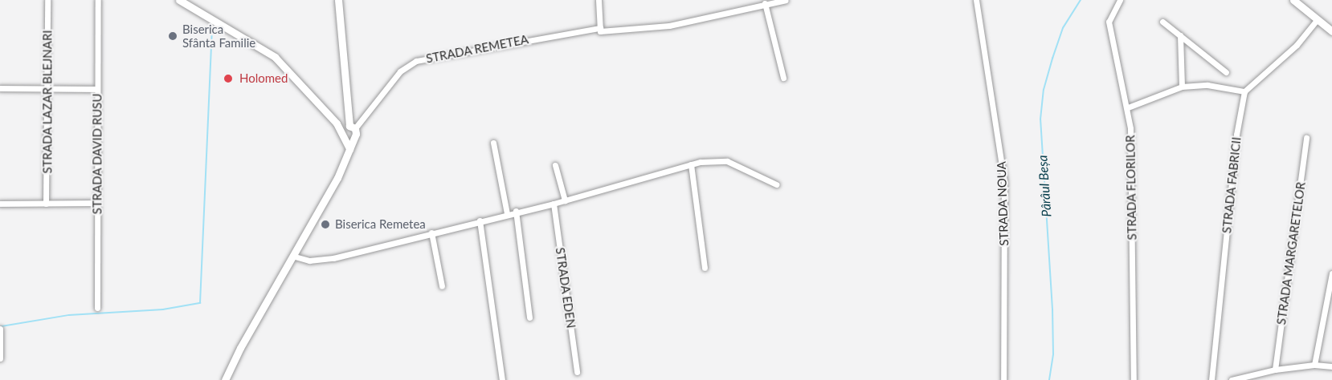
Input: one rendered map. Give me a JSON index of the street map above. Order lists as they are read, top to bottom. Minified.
{"streets":{"street":["STRADA REMETEA","STRADA LAZAR BLEJNARI","STRADA DAVID RUSU","STRADA FABRICII","STRADA FLORILOR","STRADA NOUA","STRADA MARGARETELOR","STRADA EDEN"]},"water":["Pârâul Beșa"],"places":["Biserica Sfânta Familie","Holomed","Biserica Remetea"]}
